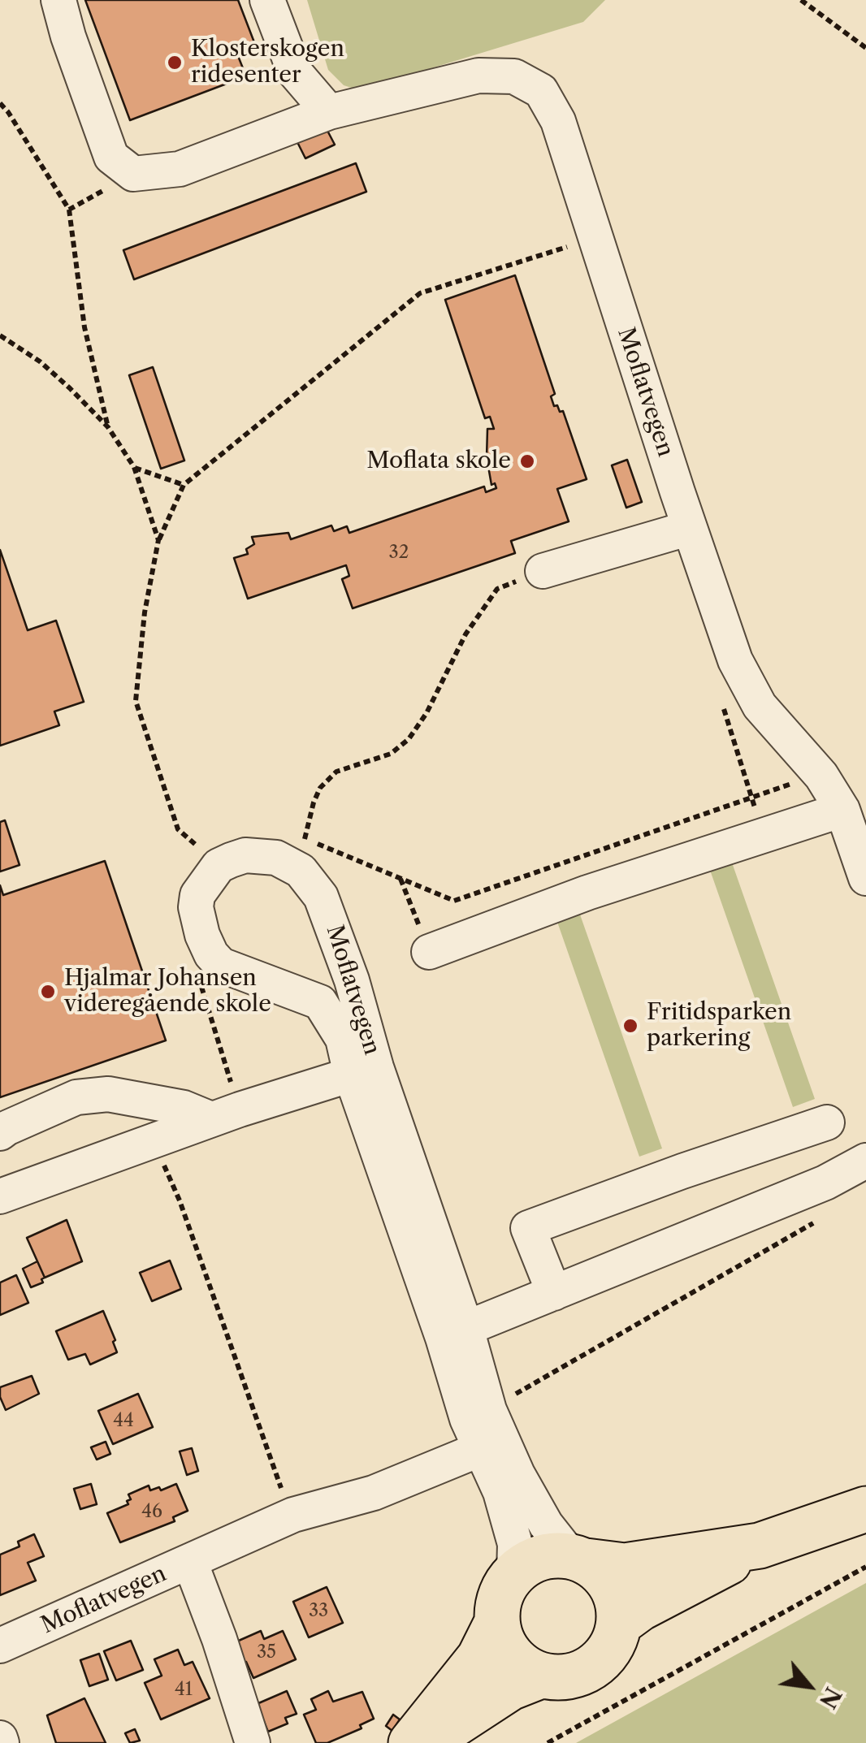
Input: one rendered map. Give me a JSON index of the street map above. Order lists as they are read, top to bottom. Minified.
{"streets":{"street":["Moflatvegen"]},"places":["Klosterskogen ridesenter","Moflata skole","Hjalmar Johansen videregående skole","Fritidsparken parkering"],"house_numbers":["32","44","46","33","35","41"],"north":"bottom right"}
